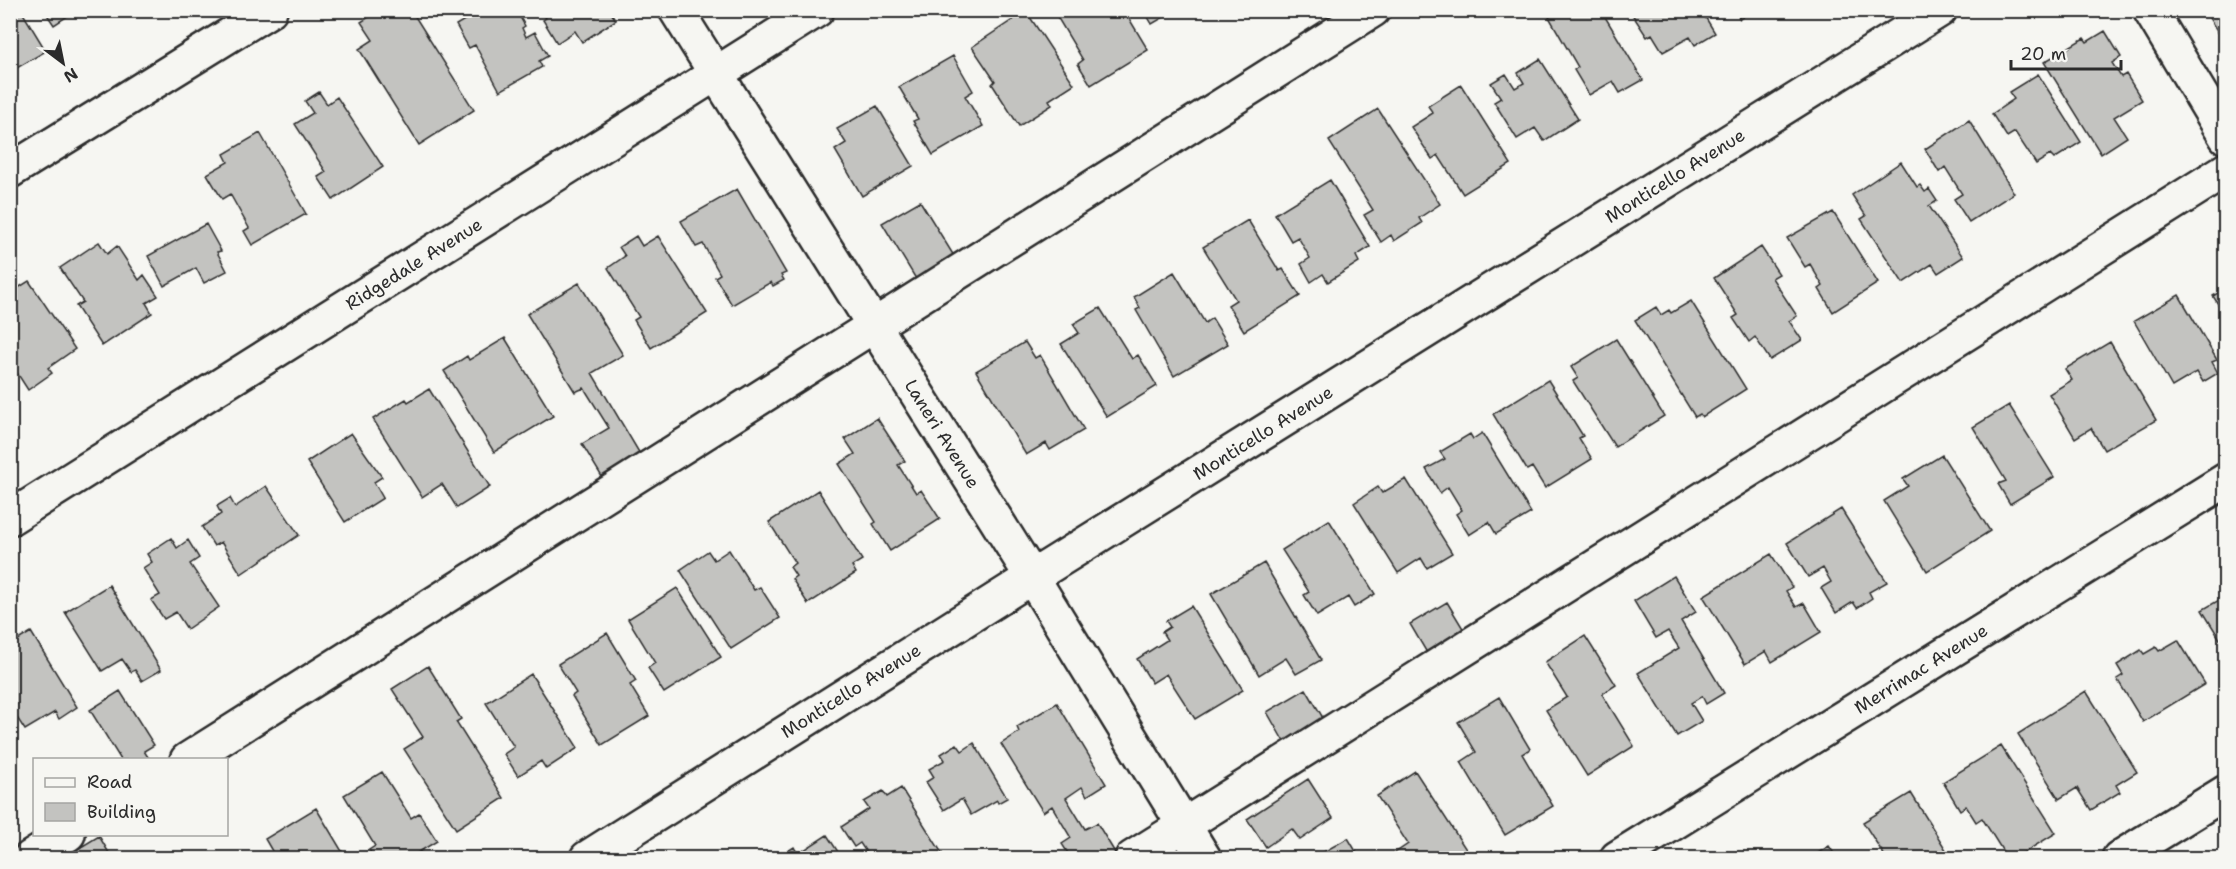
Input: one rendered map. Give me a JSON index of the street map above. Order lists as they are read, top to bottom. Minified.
{"streets":{"street":["Monticello Avenue","Ridgedale Avenue","Laneri Avenue","Merrimac Avenue"]},"crossings":[["Monticello Avenue","Laneri Avenue"],["Ridgedale Avenue","Laneri Avenue"]],"legend":["Road","Building"],"scale_bar":"20 m","north":"bottom right"}
